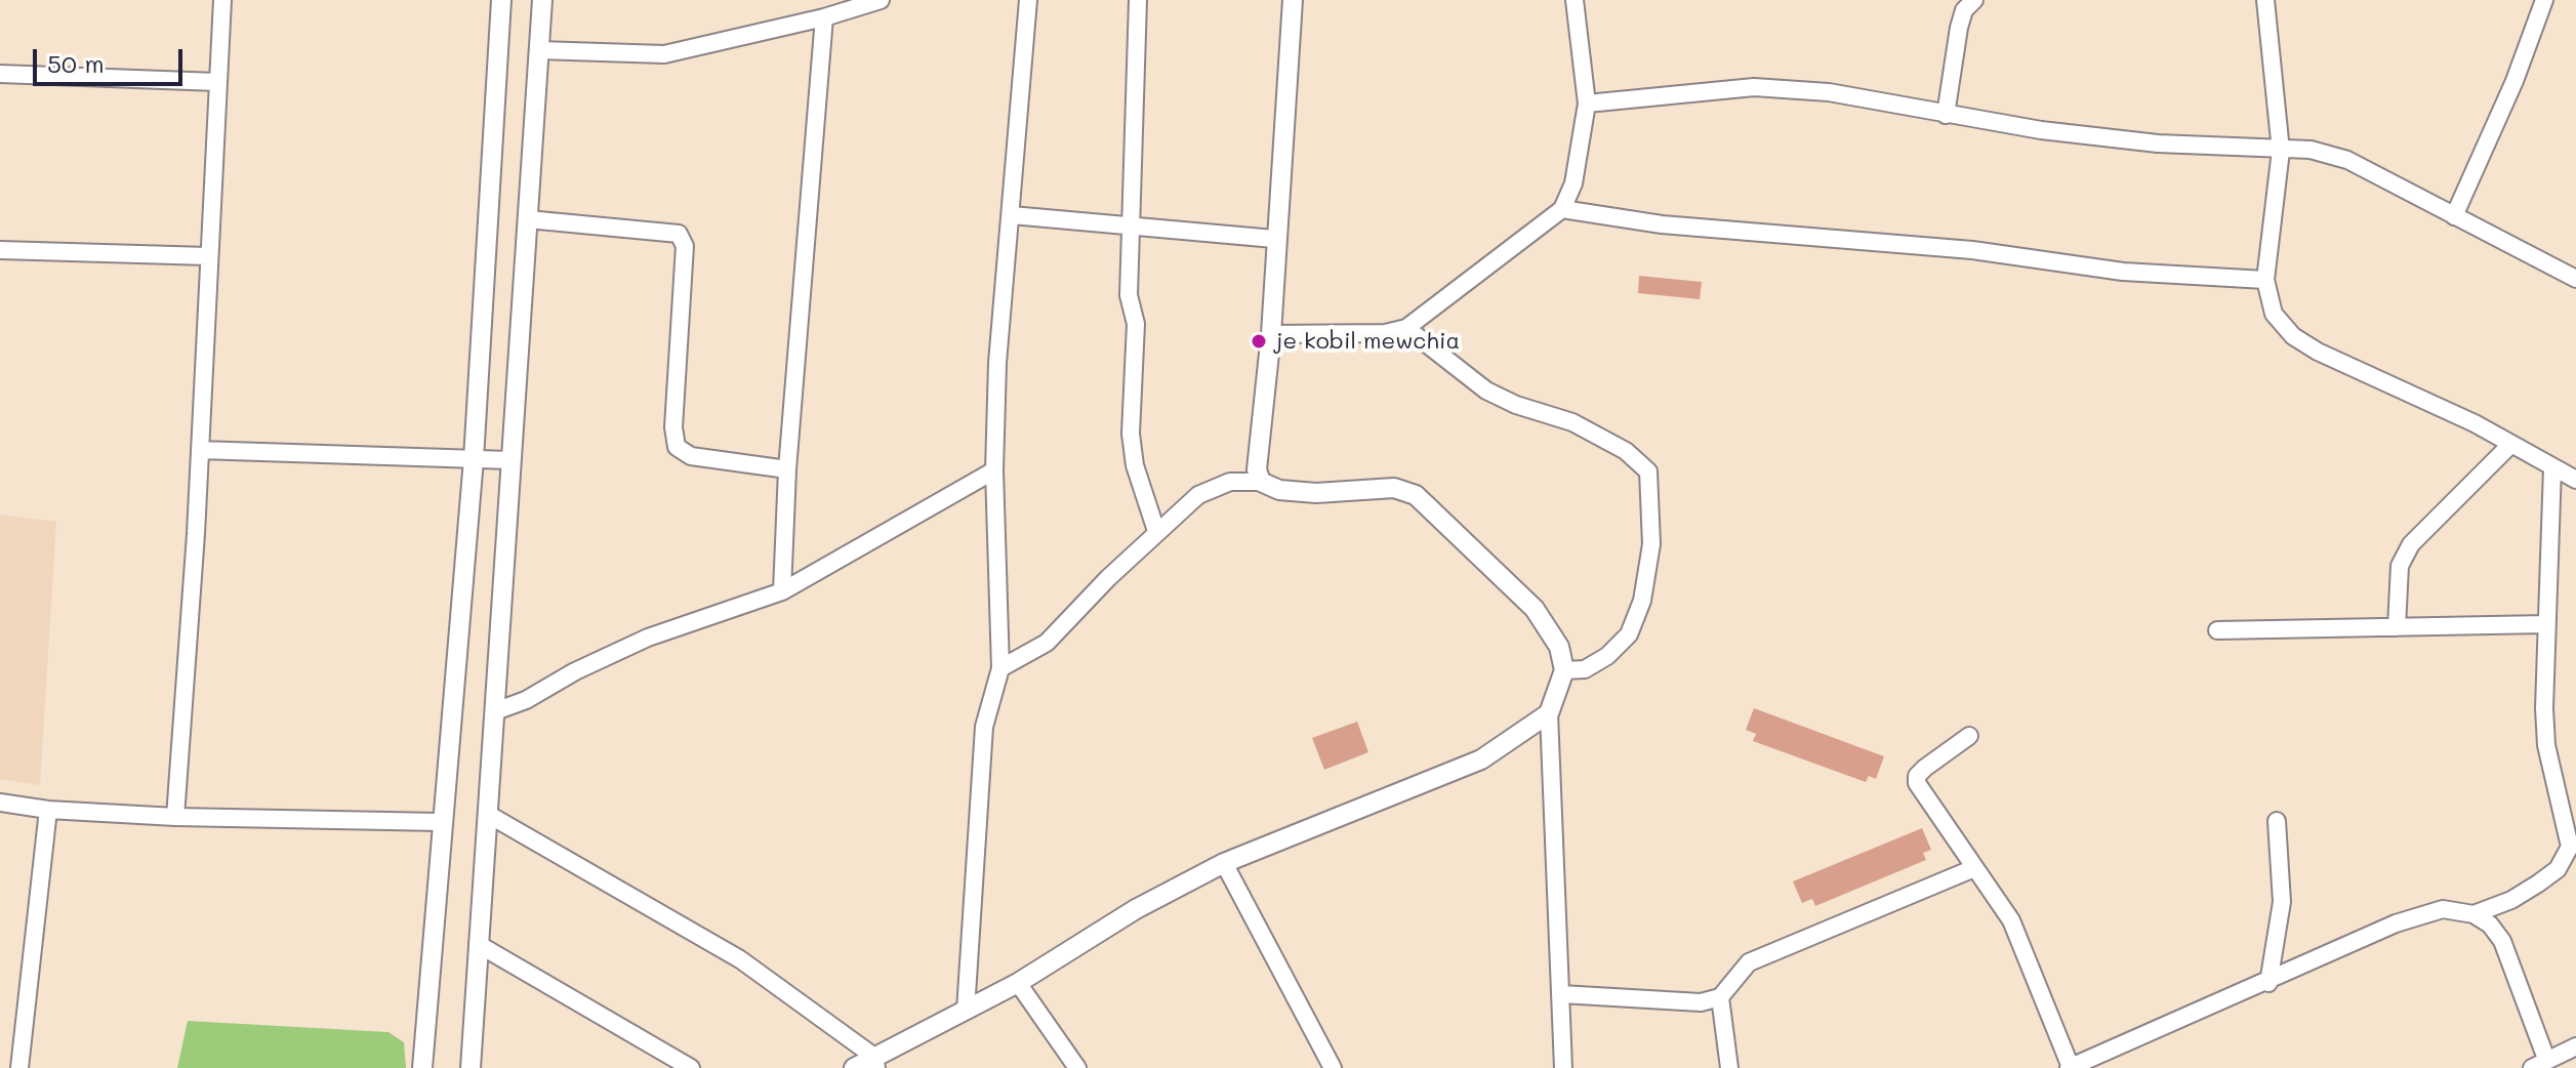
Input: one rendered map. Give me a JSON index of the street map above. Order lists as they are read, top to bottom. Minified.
{"places":["je kobil mewchia"],"scale_bar":"50 m"}
